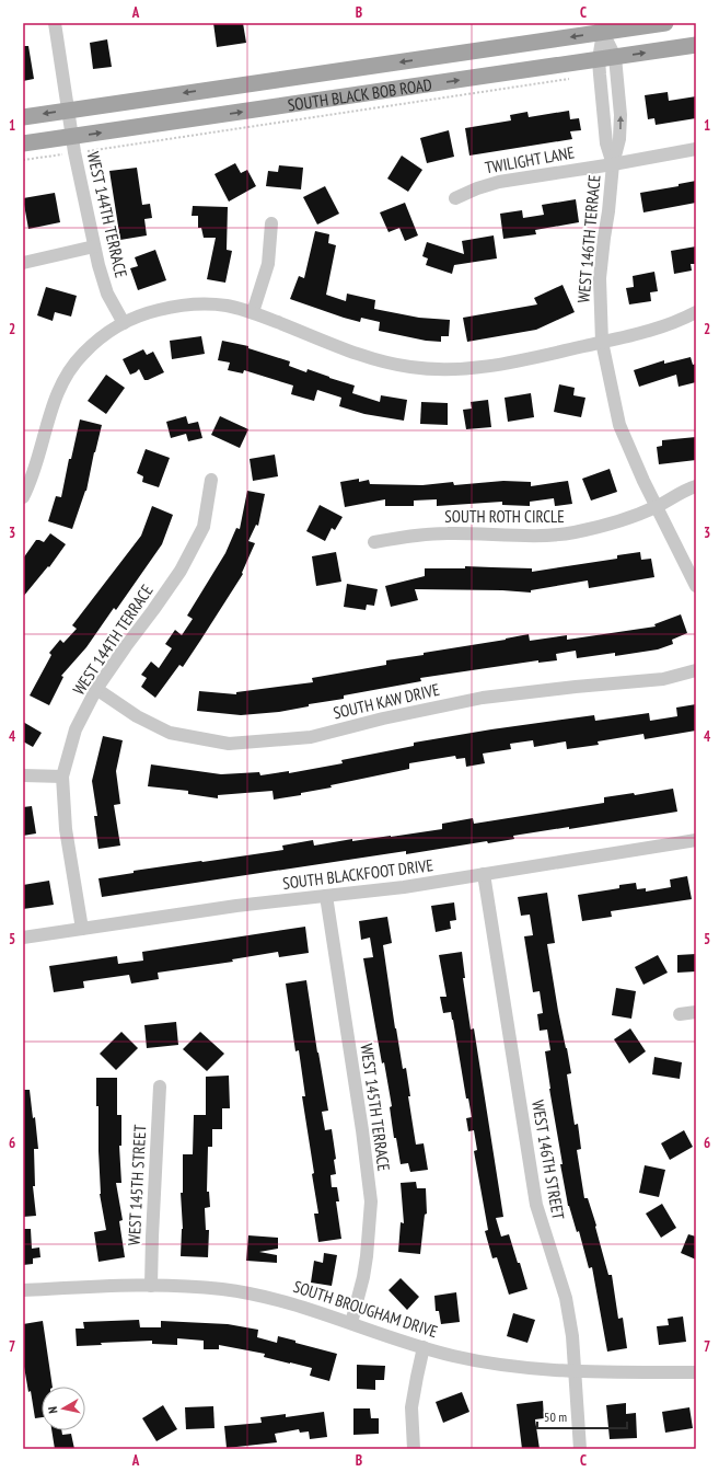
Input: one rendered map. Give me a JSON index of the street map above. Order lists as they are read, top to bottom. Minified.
{"streets":{"main road":["SOUTH BLACK BOB ROAD"],"street":["TWILIGHT LANE","WEST 144TH TERRACE","WEST 146TH TERRACE","SOUTH ROTH CIRCLE","SOUTH KAW DRIVE","SOUTH BLACKFOOT DRIVE","WEST 145TH TERRACE","WEST 146TH STREET","WEST 145TH STREET","SOUTH BROUGHAM DRIVE"]},"crossings":[["SOUTH BLACK BOB ROAD","WEST 144TH TERRACE"],["SOUTH BLACK BOB ROAD","WEST 146TH TERRACE"],["TWILIGHT LANE","WEST 146TH TERRACE"],["WEST 144TH TERRACE","SOUTH KAW DRIVE"],["WEST 144TH TERRACE","SOUTH BLACKFOOT DRIVE"],["WEST 146TH TERRACE","SOUTH ROTH CIRCLE"],["SOUTH BLACKFOOT DRIVE","WEST 145TH TERRACE"],["SOUTH BLACKFOOT DRIVE","WEST 146TH STREET"],["WEST 145TH TERRACE","SOUTH BROUGHAM DRIVE"],["WEST 146TH STREET","SOUTH BROUGHAM DRIVE"],["WEST 145TH STREET","SOUTH BROUGHAM DRIVE"]],"scale_bar":"50 m","north":"left","grid":{"columns":["A","B","C"],"rows":["1","2","3","4","5","6","7"]}}
